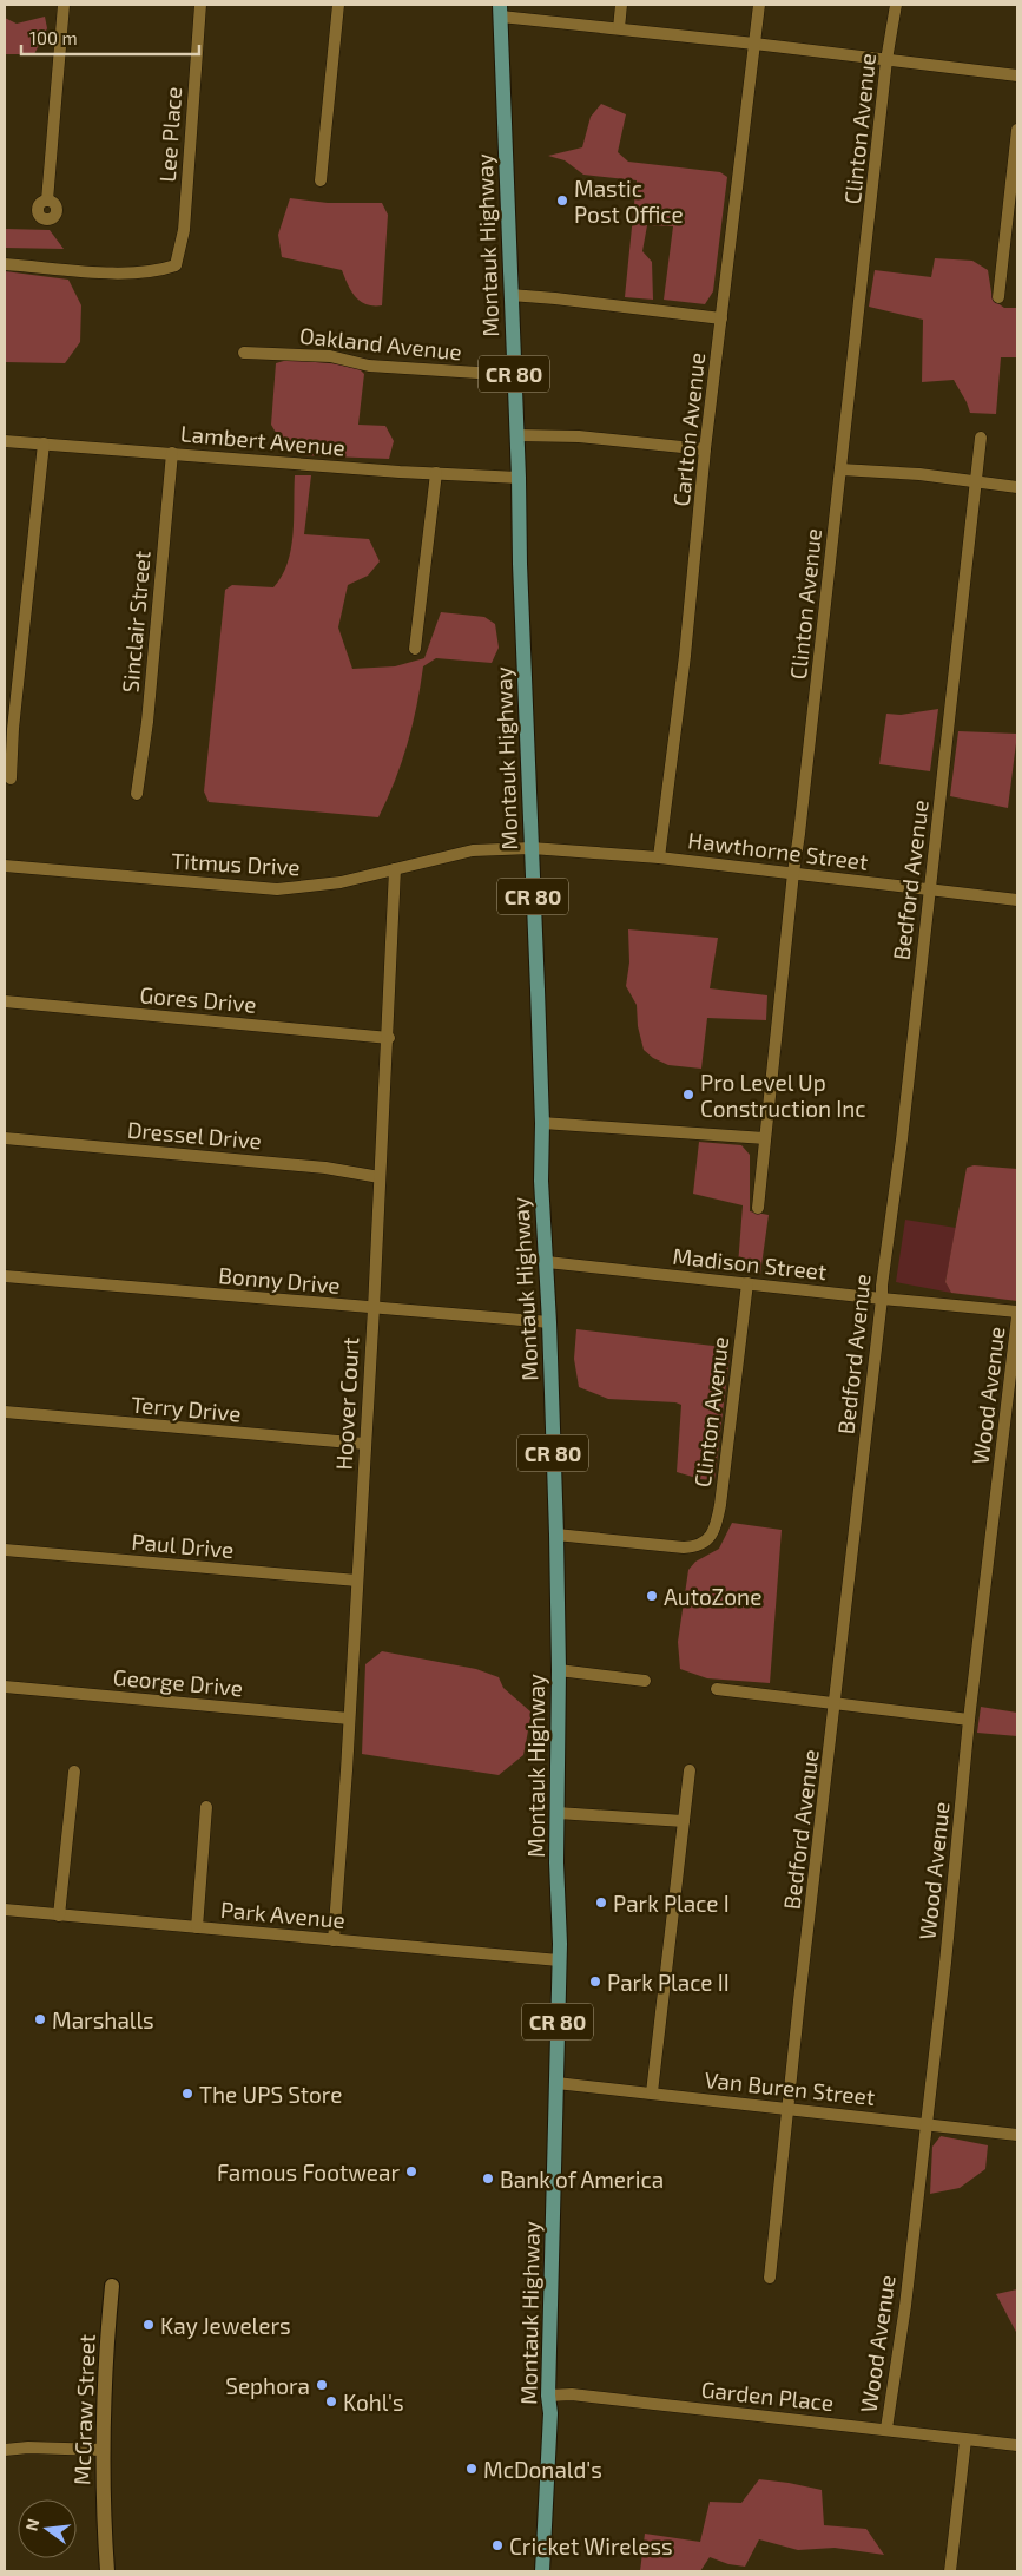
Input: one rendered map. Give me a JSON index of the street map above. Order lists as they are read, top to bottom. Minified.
{"streets":{"main road":["Montauk Highway","CR 80"],"street":["Clinton Avenue","Lee Place","Oakland Avenue","Carlton Avenue","Lambert Avenue","Sinclair Street","Hawthorne Street","Titmus Drive","Bedford Avenue","Gores Drive","Dressel Drive","Madison Street","Bonny Drive","Wood Avenue","Hoover Court","Terry Drive","Paul Drive","George Drive","Park Avenue","Van Buren Street","Garden Place","McGraw Street"]},"crossings":[["Clinton Avenue","Montauk Highway"],["Clinton Avenue","Hawthorne Street"],["Clinton Avenue","Madison Street"],["Montauk Highway","Oakland Avenue"],["Montauk Highway","Lambert Avenue"],["Montauk Highway","Hawthorne Street"],["Montauk Highway","Titmus Drive"],["Montauk Highway","Madison Street"],["Montauk Highway","Bonny Drive"],["Montauk Highway","Park Avenue"],["Montauk Highway","Van Buren Street"],["Montauk Highway","Garden Place"],["Carlton Avenue","Hawthorne Street"],["Lambert Avenue","Sinclair Street"],["Hawthorne Street","Titmus Drive"],["Hawthorne Street","Bedford Avenue"],["Titmus Drive","Hoover Court"],["Bedford Avenue","Madison Street"],["Bedford Avenue","Van Buren Street"],["Gores Drive","Hoover Court"],["Dressel Drive","Hoover Court"],["Madison Street","Wood Avenue"],["Bonny Drive","Hoover Court"],["Wood Avenue","Van Buren Street"],["Wood Avenue","Garden Place"],["Hoover Court","Terry Drive"],["Hoover Court","Paul Drive"],["Hoover Court","George Drive"],["Hoover Court","Park Avenue"]],"places":["Mastic Post Office","Pro Level Up Construction Inc","AutoZone","Park Place I","Park Place II","Marshalls","The UPS Store","Famous Footwear","Bank of America","Kay Jewelers","Sephora","Kohl's","McDonald's","Cricket Wireless"],"scale_bar":"100 m","north":"left"}
